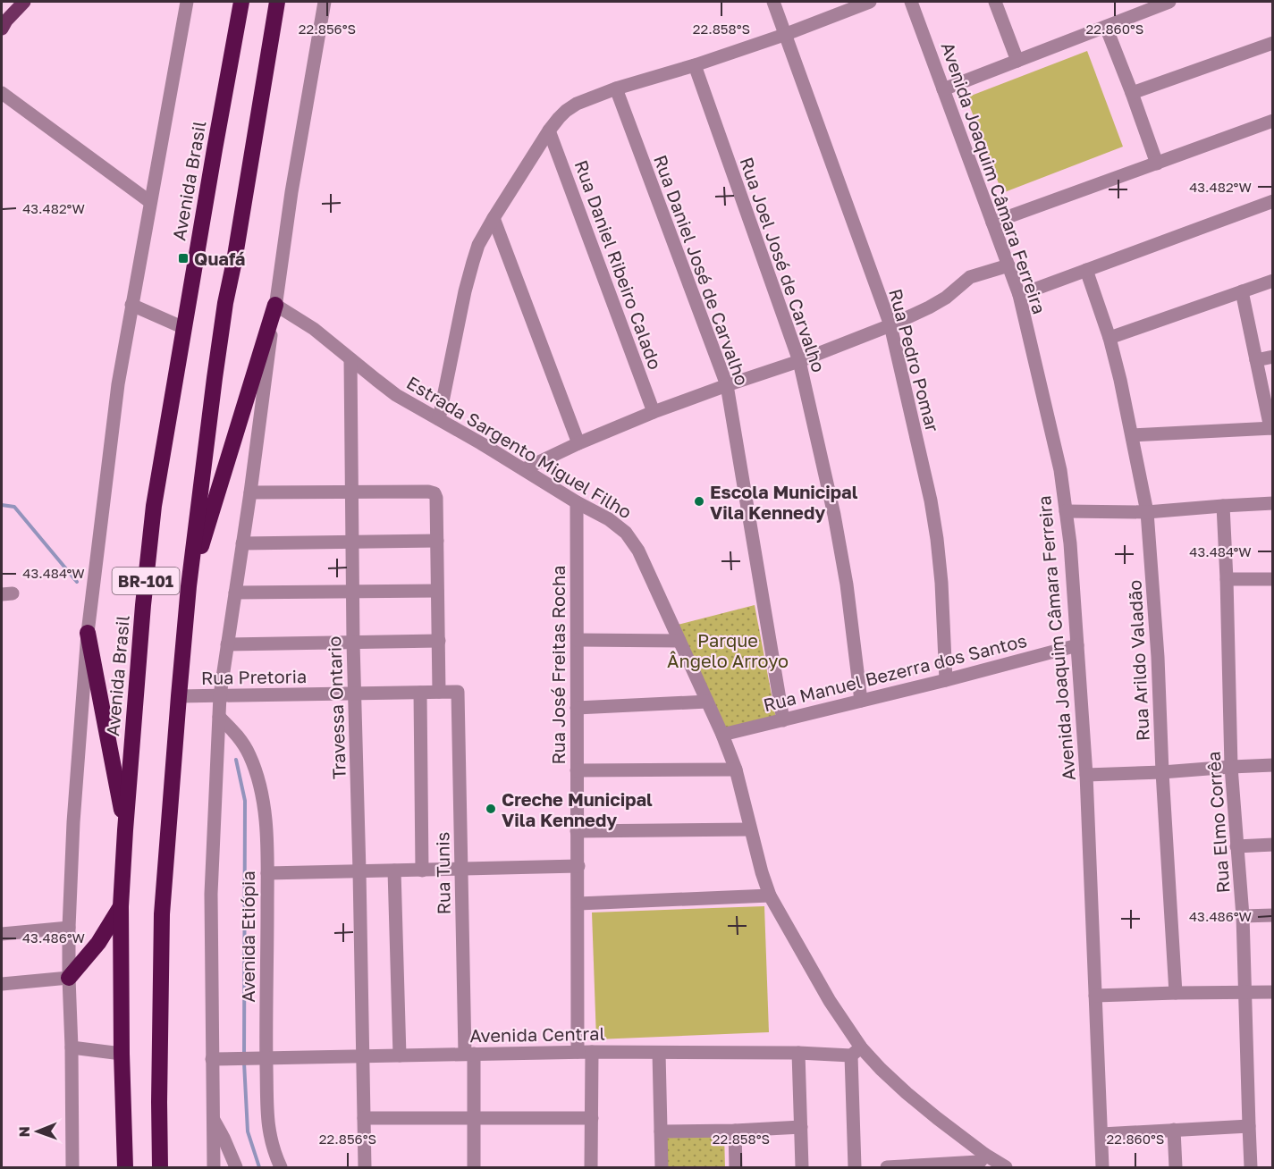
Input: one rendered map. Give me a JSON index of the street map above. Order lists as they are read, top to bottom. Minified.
{"streets":{"highway":["Avenida Brasil","BR-101"],"street":["Avenida Joaquim Câmara Ferreira","Rua Daniel Ribeiro Calado","Rua Joel José de Carvalho","Rua Daniel José de Carvalho","Rua Pedro Pomar","Estrada Sargento Miguel Filho","Rua Arildo Valadão","Rua José Freitas Rocha","Rua Manuel Bezerra dos Santos","Rua Pretoria","Travessa Ontario","Rua Elmo Corrêa","Rua Tunis","Avenida Etiópia","Avenida Central"]},"crossings":[["Avenida Joaquim Câmara Ferreira","Rua Manuel Bezerra dos Santos"],["Rua Joel José de Carvalho","Rua Manuel Bezerra dos Santos"],["Rua Daniel José de Carvalho","Rua Manuel Bezerra dos Santos"],["Rua Pedro Pomar","Rua Manuel Bezerra dos Santos"],["Estrada Sargento Miguel Filho","Rua José Freitas Rocha"],["Estrada Sargento Miguel Filho","Rua Manuel Bezerra dos Santos"],["Estrada Sargento Miguel Filho","Travessa Ontario"],["Estrada Sargento Miguel Filho","Avenida Central"],["BR-101","Rua Pretoria"],["Rua José Freitas Rocha","Avenida Central"],["Rua Pretoria","Travessa Ontario"],["Rua Pretoria","Rua Tunis"],["Travessa Ontario","Avenida Central"],["Rua Tunis","Avenida Central"],["Avenida Etiópia","Avenida Central"]],"parks":["Parque Ângelo Arroyo"],"places":{"transit":["Quafá"],"other":["Escola Municipal Vila Kennedy","Creche Municipal Vila Kennedy"]},"north":"left","coordinates":["22.856°S","22.858°S","22.860°S","43.482°W","43.484°W","43.486°W"]}
